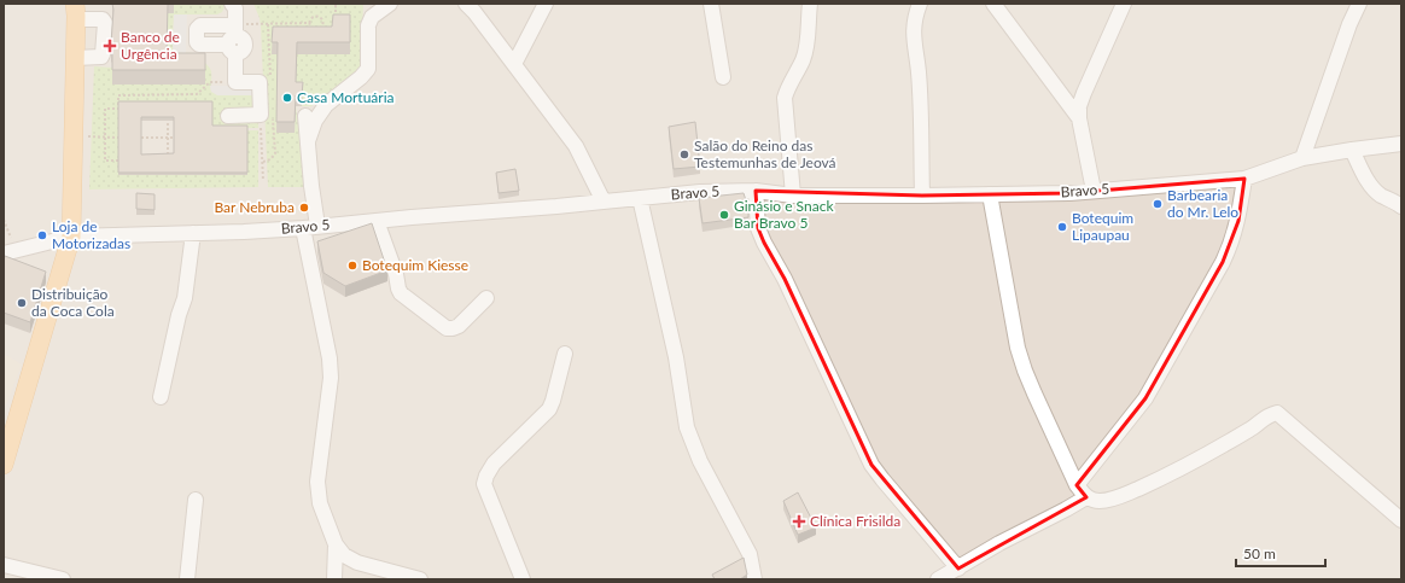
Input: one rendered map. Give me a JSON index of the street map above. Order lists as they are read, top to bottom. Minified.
{"streets":{"street":["Bravo 5"]},"places":{"health":["Banco de Urgência","Clínica Frisilda"],"other":["Casa Mortuária","Salão do Reino das Testemunhas de Jeová","Barbearia do Mr. Lelo","Bar Nebruba","Ginásio e Snack Bar Bravo 5","Botequim Lipaupau","Loja de Motorizadas","Botequim Kiesse","Distribuição da Coca Cola"]},"scale_bar":"50 m"}
